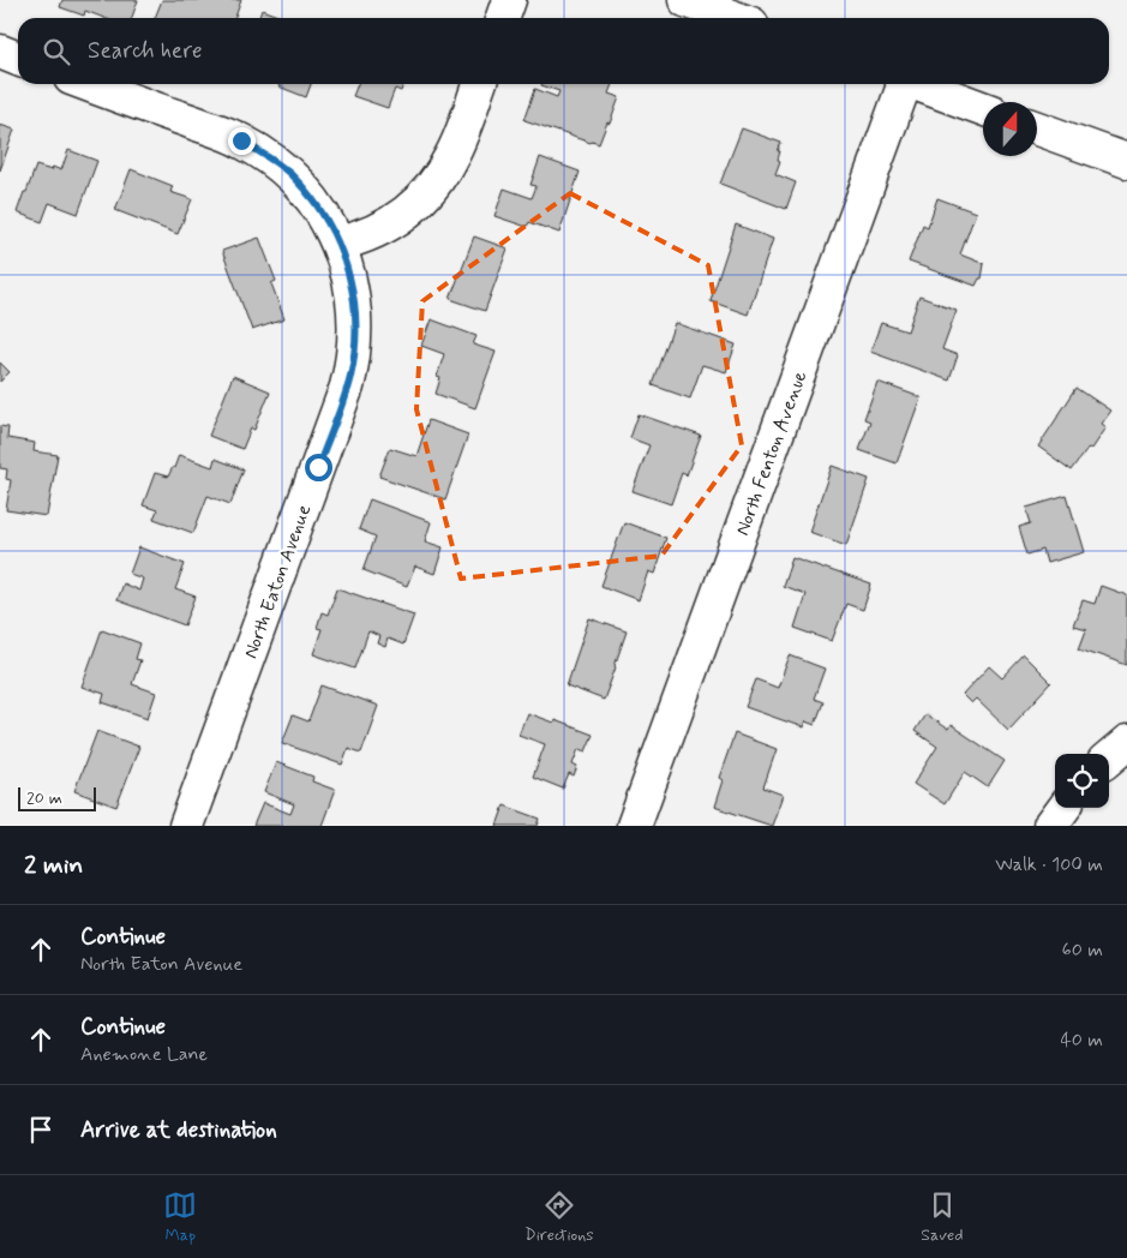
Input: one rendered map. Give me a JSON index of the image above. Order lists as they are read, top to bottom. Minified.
{"streets":{"street":["North Fenton Avenue","North Eaton Avenue"]},"scale_bar":"20 m","north":"top","page":{"search":"Search here","scale":"20 m","heading":["2 min","Walk · 100 m"],"list":[["Continue","North Eaton Avenue","60 m"],["Continue","Anemone Lane","40 m"],"Arrive at destination"],"nav":["Map","Directions","Saved"]}}
